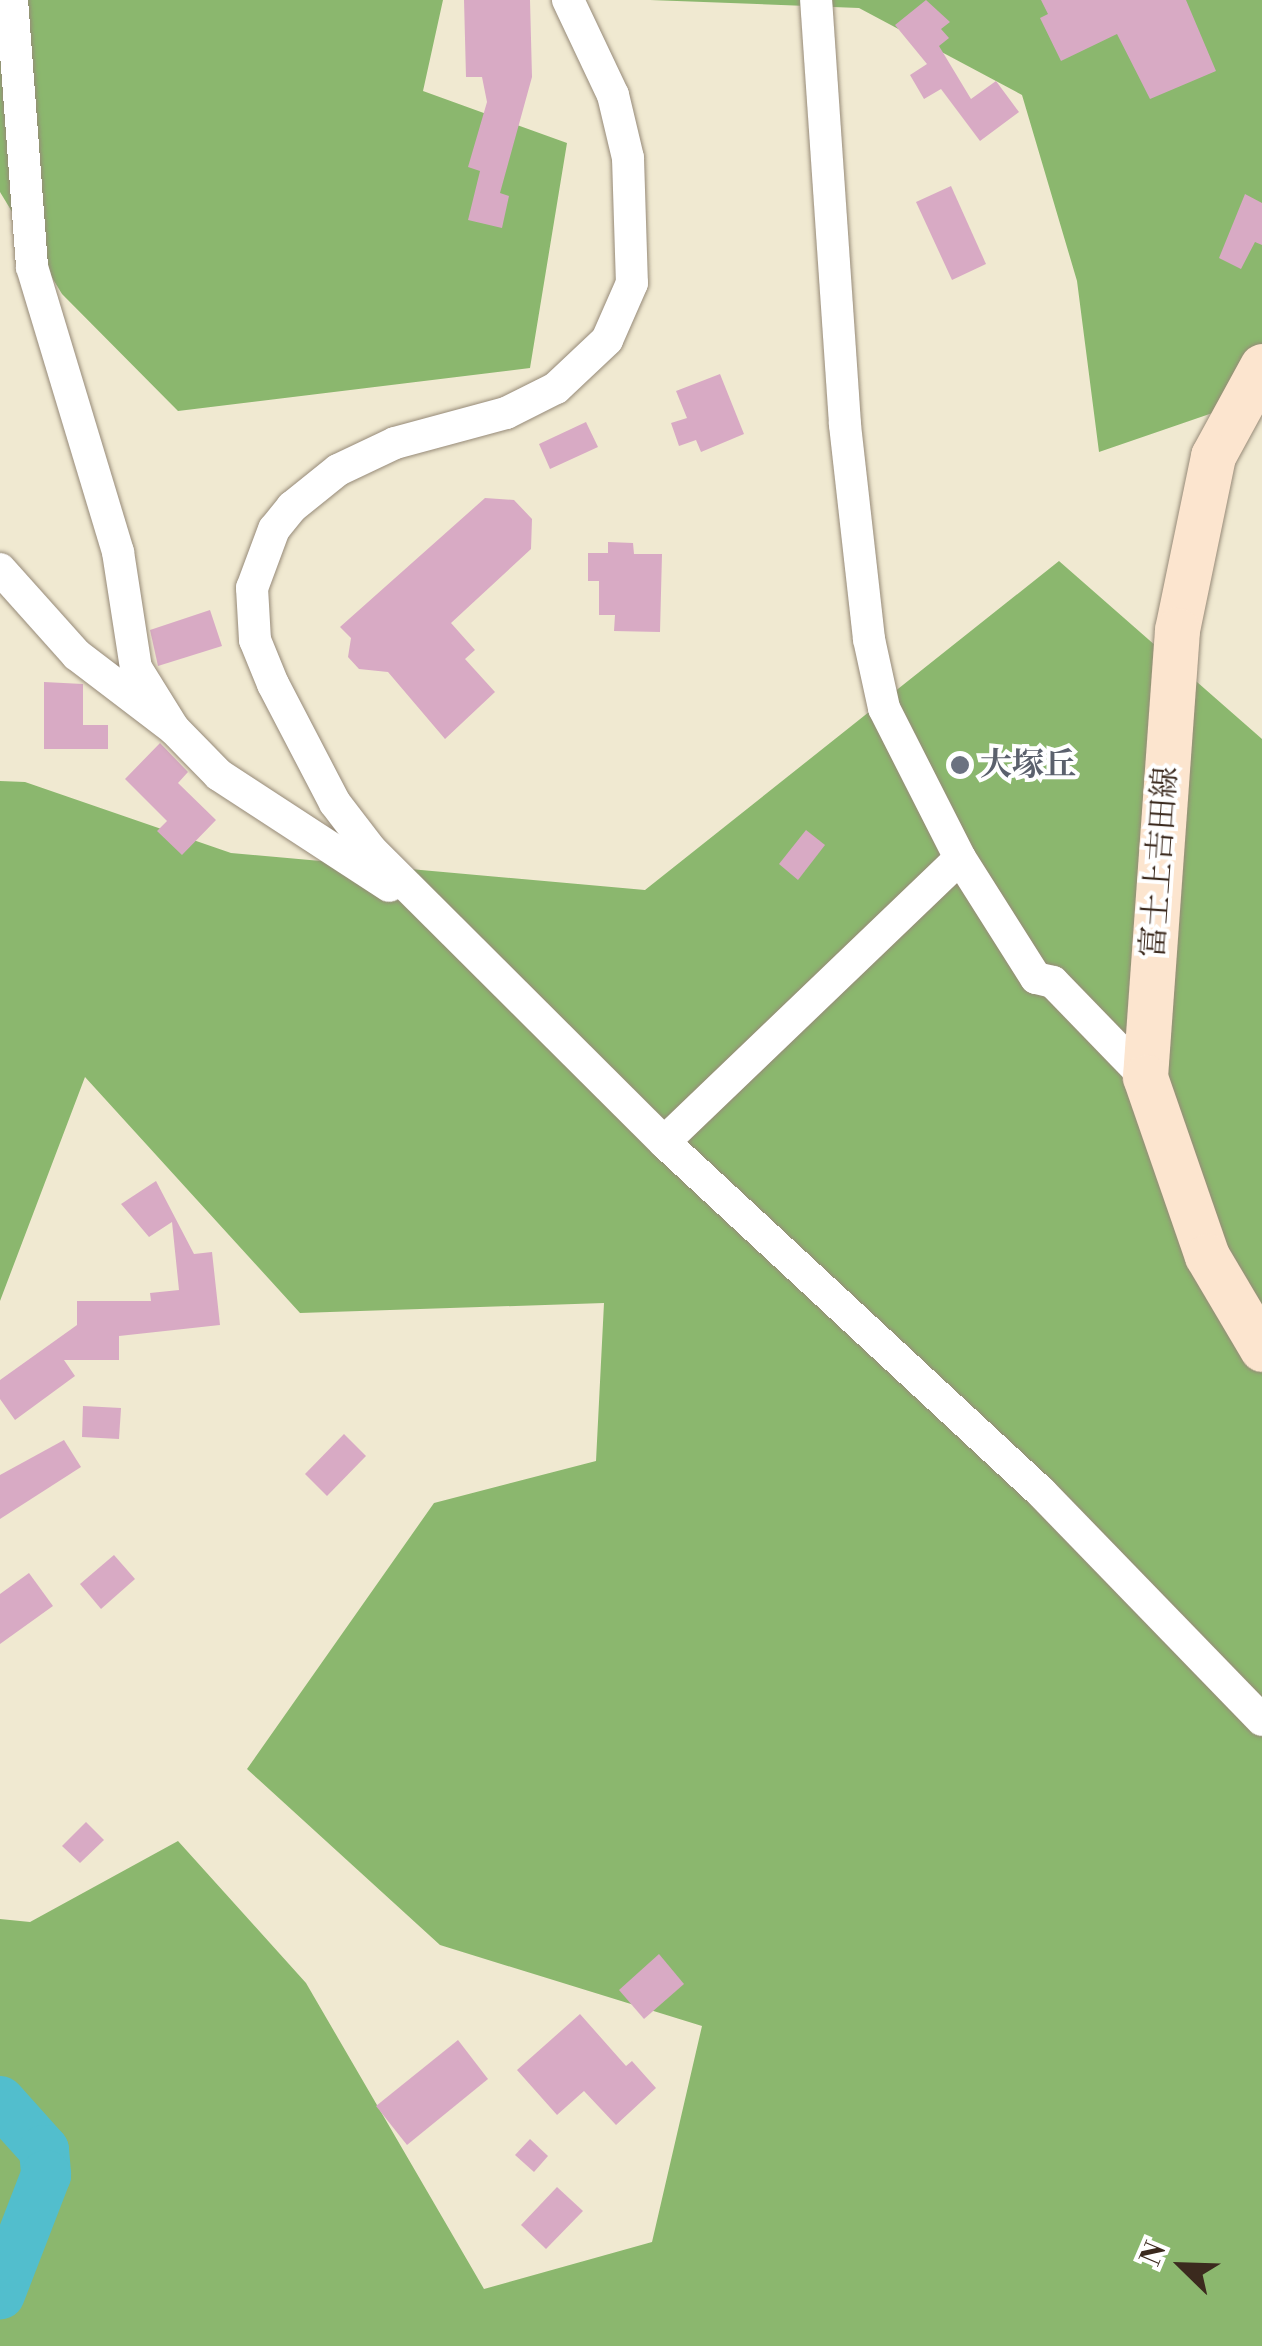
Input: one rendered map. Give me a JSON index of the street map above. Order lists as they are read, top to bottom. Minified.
{"streets":{"main road":["富士上吉田線"]},"places":["大塚丘"],"north":"top left"}
